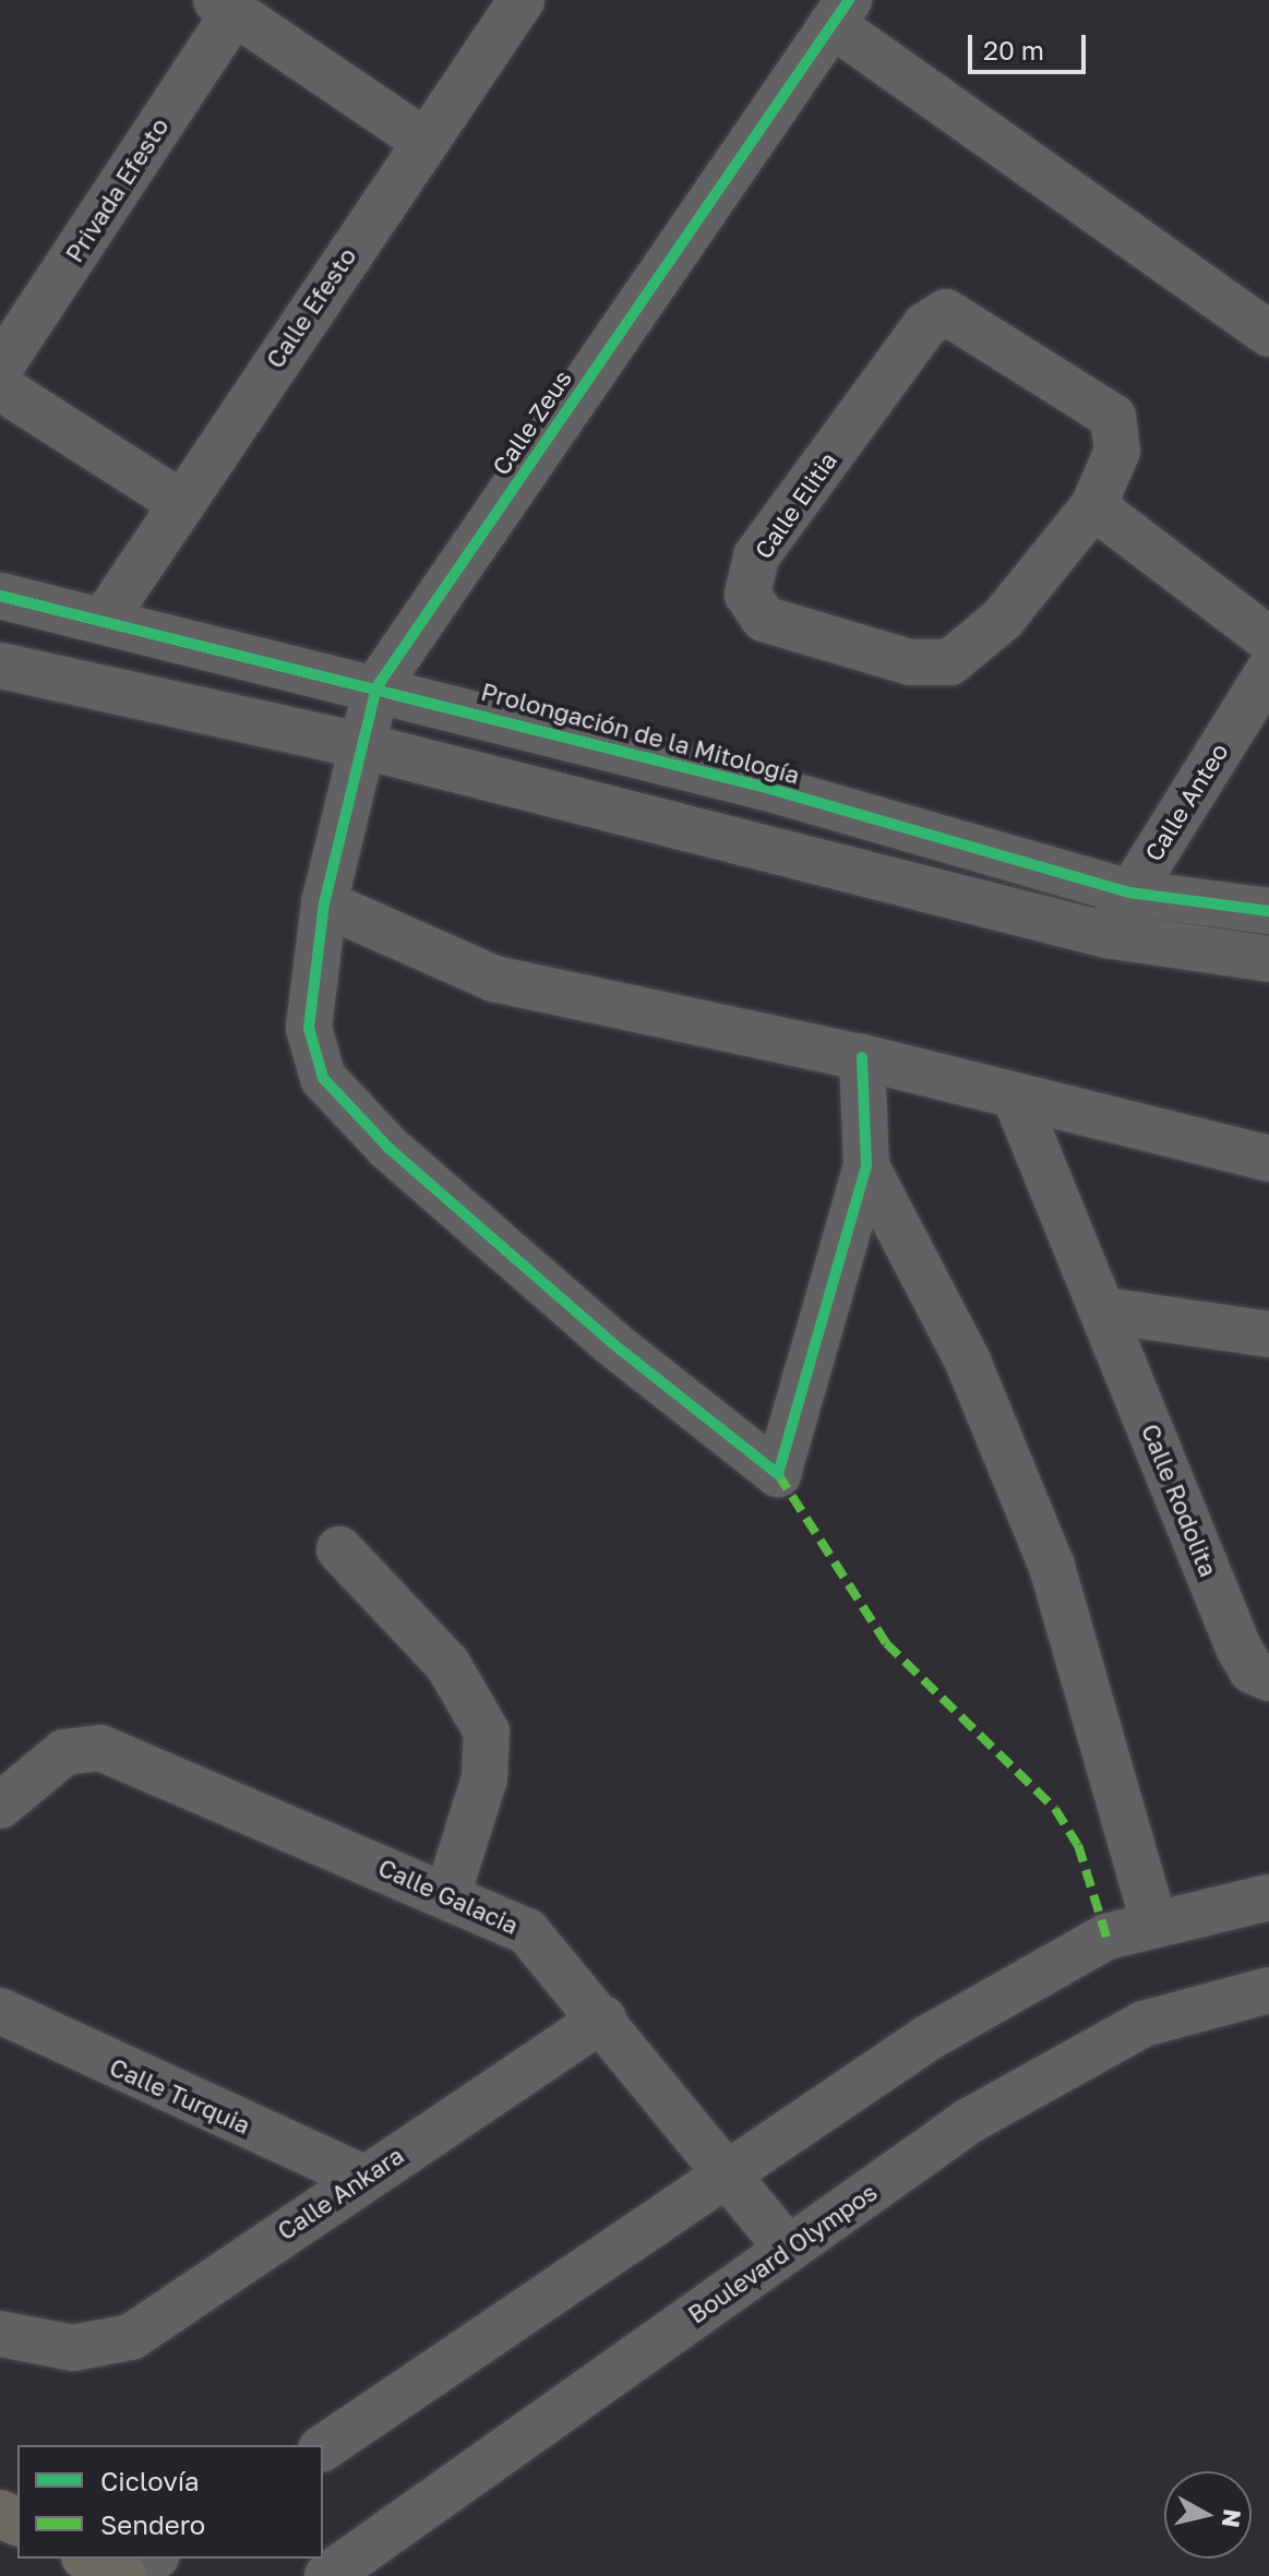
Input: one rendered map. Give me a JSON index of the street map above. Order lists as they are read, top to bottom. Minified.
{"streets":{"street":["Privada Efesto","Calle Efesto","Calle Zeus","Calle Elitia","Prolongación de la Mitología","Calle Anteo","Calle Rodolita","Calle Galacia","Calle Turquia","Calle Ankara","Boulevard Olympos"]},"crossings":[["Privada Efesto","Calle Efesto"],["Calle Efesto","Prolongación de la Mitología"],["Calle Zeus","Prolongación de la Mitología"],["Prolongación de la Mitología","Calle Anteo"],["Calle Galacia","Calle Ankara"],["Calle Galacia","Boulevard Olympos"],["Calle Turquia","Calle Ankara"]],"legend":["Ciclovía","Sendero"],"scale_bar":"20 m","north":"right"}
